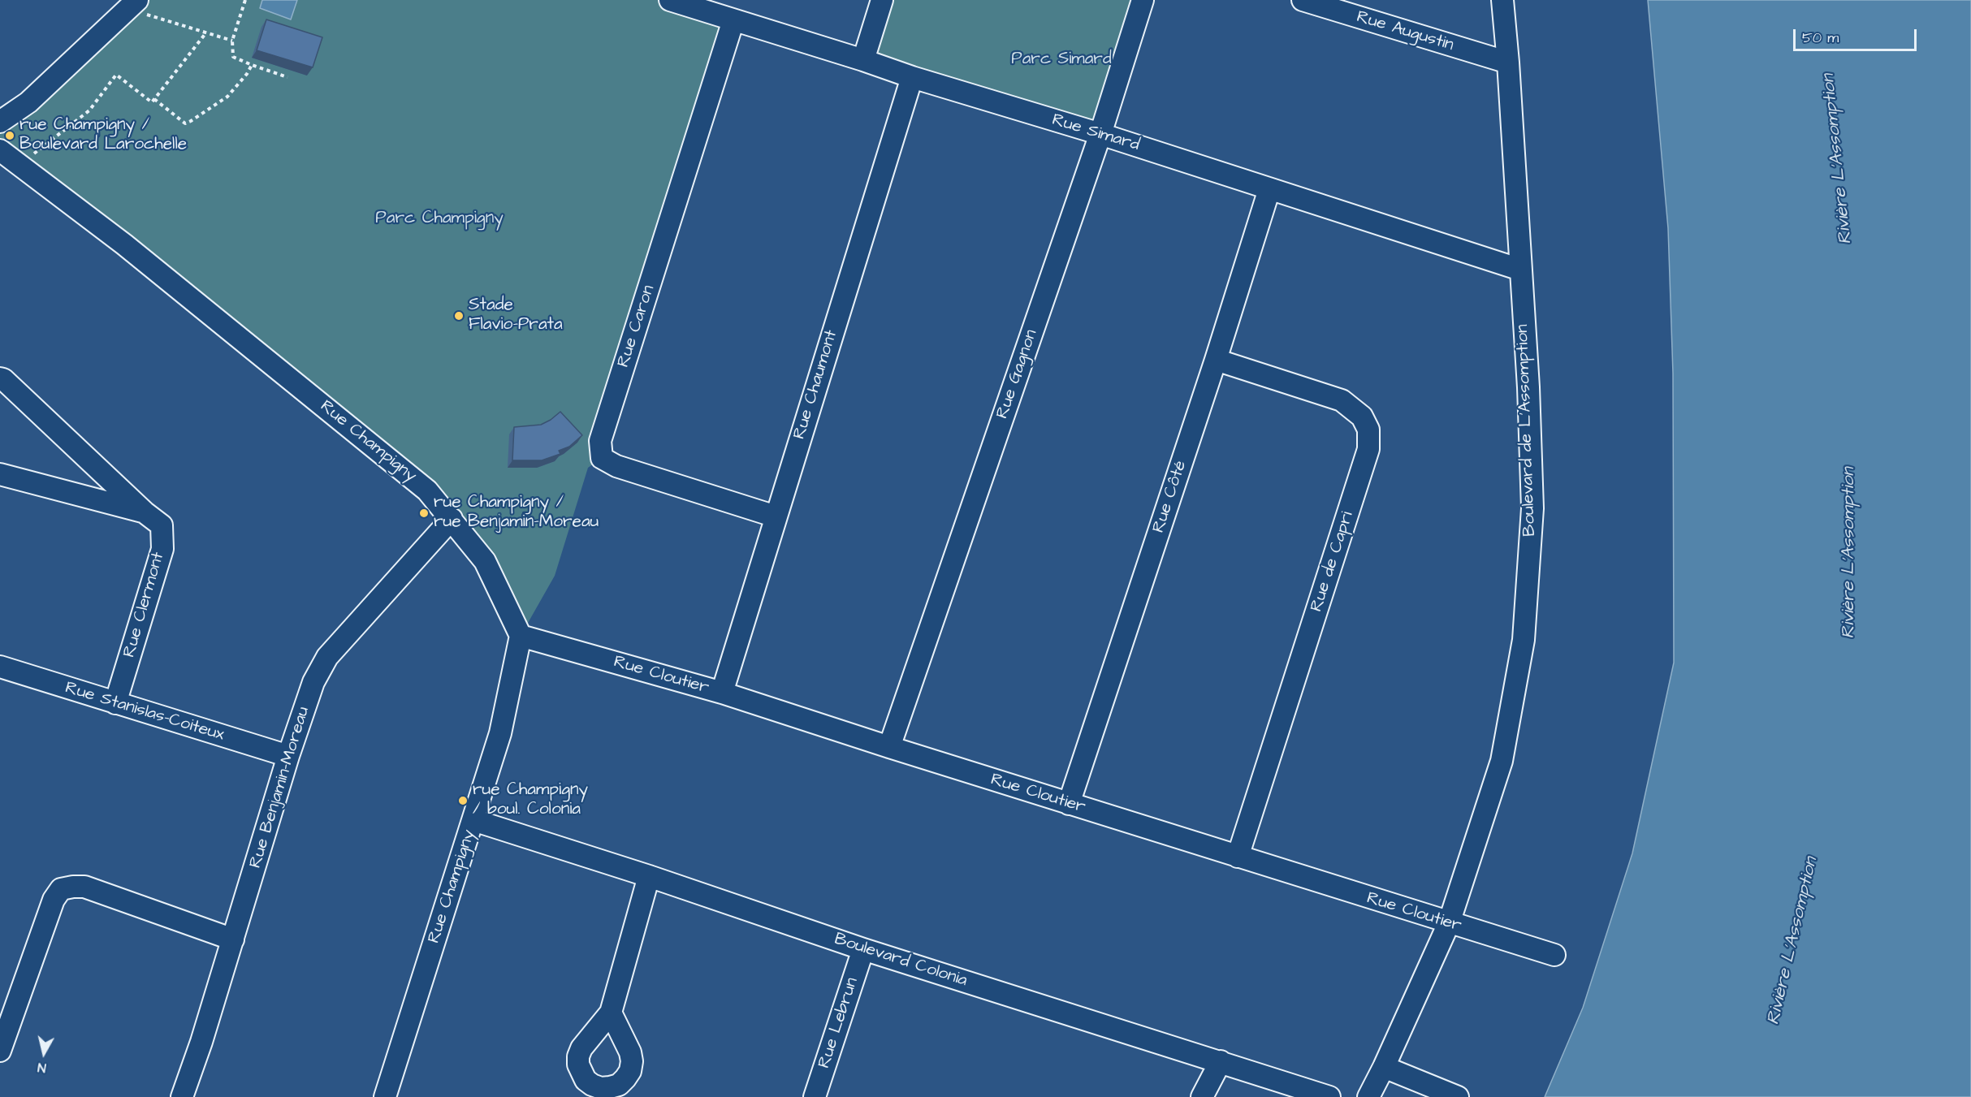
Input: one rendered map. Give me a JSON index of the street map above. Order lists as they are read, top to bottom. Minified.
{"streets":{"street":["Rue Augustin","Rue Simard","Rue Caron","Rue Gagnon","Rue Chaumont","Boulevard de L'Assomption","Rue Champigny","Rue Côté","Rue de Capri","Rue Clermont","Rue Cloutier","Rue Stanislas-Coiteux","Rue Benjamin-Moreau","Boulevard Colonia","Rue Lebrun"]},"crossings":[["Rue Augustin","Boulevard de L'Assomption"],["Rue Simard","Rue Caron"],["Rue Simard","Rue Gagnon"],["Rue Simard","Rue Chaumont"],["Rue Simard","Boulevard de L'Assomption"],["Rue Simard","Rue Côté"],["Rue Caron","Rue Chaumont"],["Rue Gagnon","Rue Cloutier"],["Rue Chaumont","Rue Cloutier"],["Boulevard de L'Assomption","Rue Cloutier"],["Rue Champigny","Rue Cloutier"],["Rue Champigny","Rue Benjamin-Moreau"],["Rue Champigny","Boulevard Colonia"],["Rue Côté","Rue de Capri"],["Rue Côté","Rue Cloutier"],["Rue de Capri","Rue Cloutier"],["Rue Clermont","Rue Stanislas-Coiteux"],["Rue Stanislas-Coiteux","Rue Benjamin-Moreau"],["Boulevard Colonia","Rue Lebrun"]],"water":["Rivière L'Assomption"],"parks":["Parc Simard","Parc Champigny"],"places":["rue Champigny / Boulevard Larochelle","Stade Flavio-Prata","rue Champigny / rue Benjamin-Moreau","rue Champigny / boul. Colonia"],"scale_bar":"50 m","north":"bottom"}
